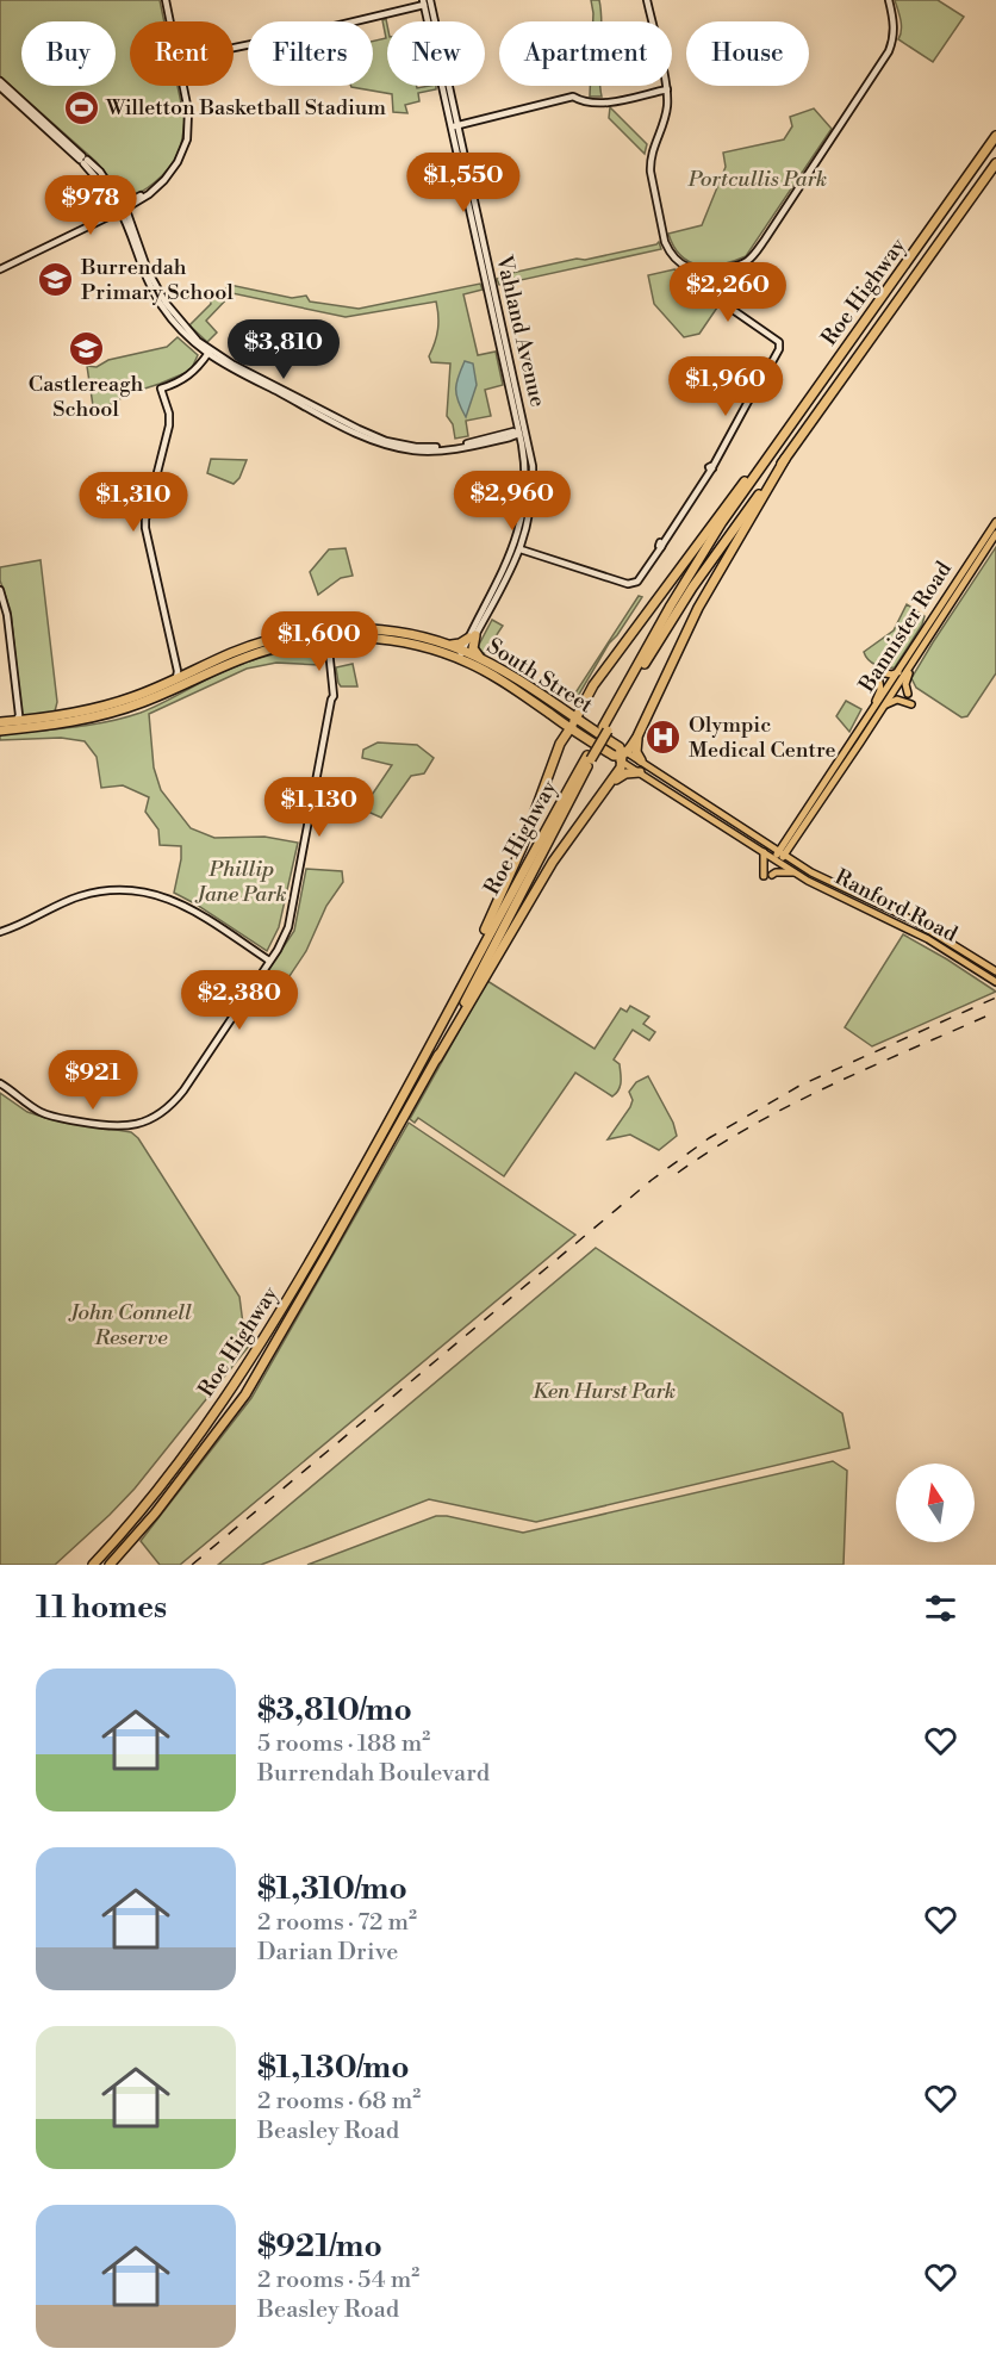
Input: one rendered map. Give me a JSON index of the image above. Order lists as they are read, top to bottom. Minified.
{"streets":{"highway":["Roe Highway","South Street"],"main road":["Vahland Avenue","Bannister Road","Ranford Road"]},"crossings":[["Vahland Avenue","South Street"],["Bannister Road","South Street"],["Bannister Road","Ranford Road"],["South Street","Ranford Road"]],"parks":["Portcullis Park","Phillip Jane Park","John Connell Reserve","Ken Hurst Park"],"places":{"sports":["Willetton Basketball Stadium"],"school or university":["Burrendah Primary School","Castlereagh School"],"hospital":["Olympic Medical Centre"]},"north":"top","page":{"chip":["Buy","Rent","Filters","New","Apartment","House"],"price":["$1,550","$978","$2,260","$3,810","$1,960","$2,960","$1,310","$1,600","$1,130","$2,380","$921"],"heading":"11 homes","list":[{"name":"$3,810/mo","note":"5 rooms · 188 m² · Burrendah Boulevard"},{"name":"$1,310/mo","note":"2 rooms · 72 m² · Darian Drive"},{"name":"$1,130/mo","note":"2 rooms · 68 m² · Beasley Road"},{"name":"$921/mo","note":"2 rooms · 54 m² · Beasley Road"}]}}
